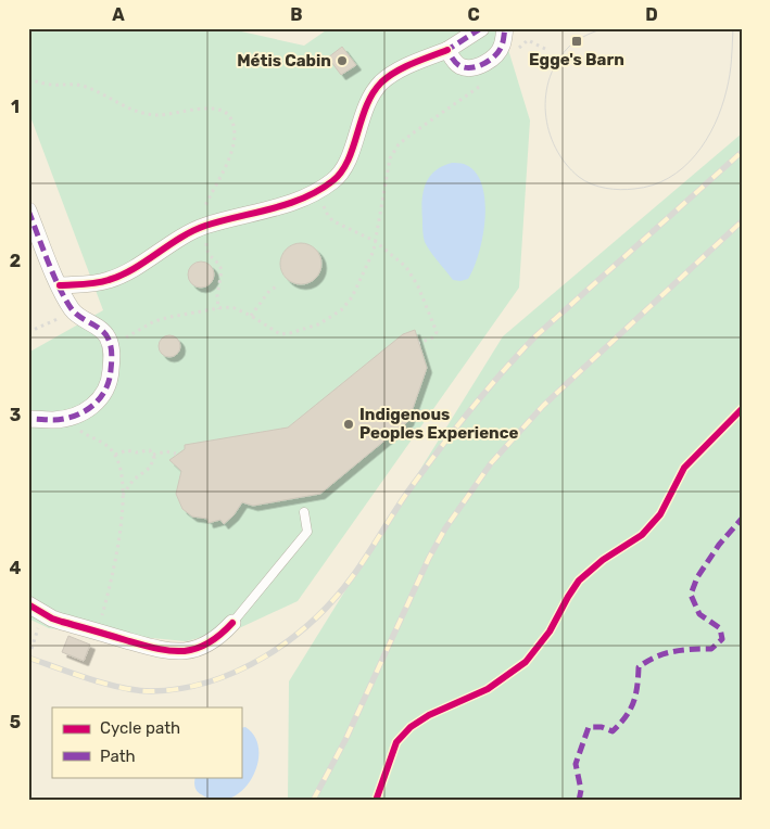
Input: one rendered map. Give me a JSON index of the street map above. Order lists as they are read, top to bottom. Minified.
{"places":{"transit":["Egge's Barn"],"other":["Métis Cabin","Indigenous Peoples Experience"]},"legend":["Cycle path","Path"],"grid":{"columns":["A","B","C","D"],"rows":["1","2","3","4","5"]}}
